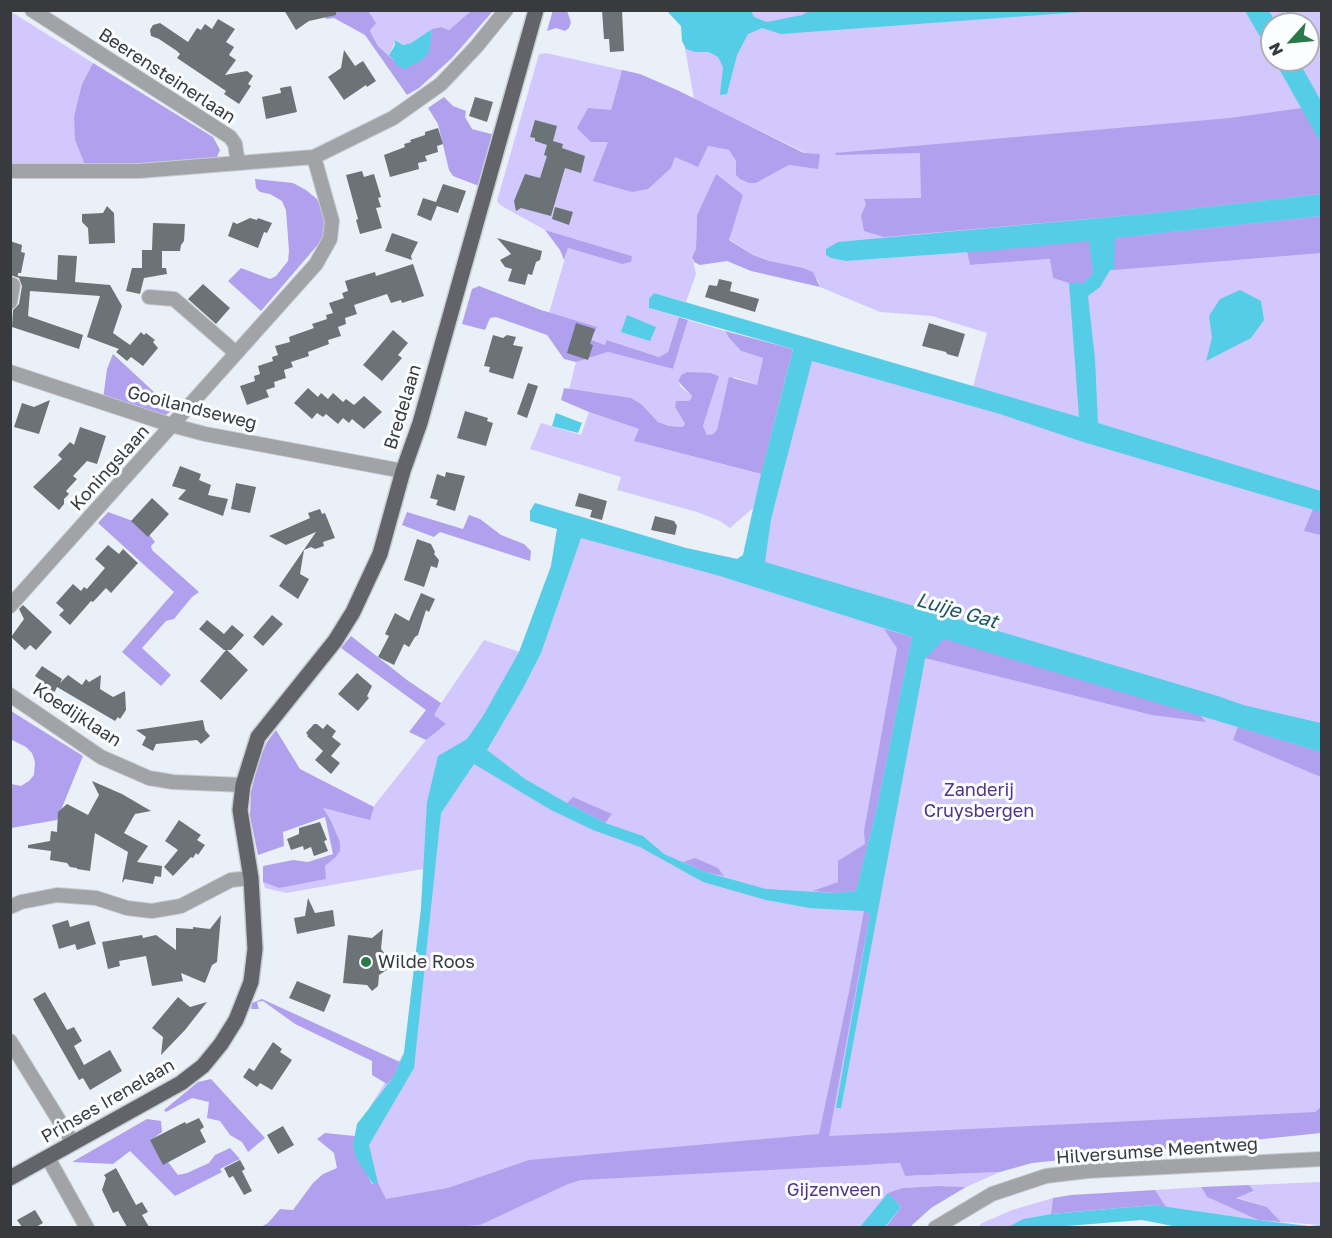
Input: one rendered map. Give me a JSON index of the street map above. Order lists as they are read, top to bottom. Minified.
{"streets":{"main road":["Bredelaan","Prinses Irenelaan"],"street":["Beerensteinerlaan","Gooilandseweg","Koningslaan","Koedijklaan","Hilversumse Meentweg"]},"crossings":[["Bredelaan","Gooilandseweg"],["Bredelaan","Koedijklaan"],["Gooilandseweg","Koningslaan"]],"water":["Luije Gat"],"parks":["Zanderij Cruysbergen","Gijzenveen"],"places":["Wilde Roos"],"north":"bottom left"}
